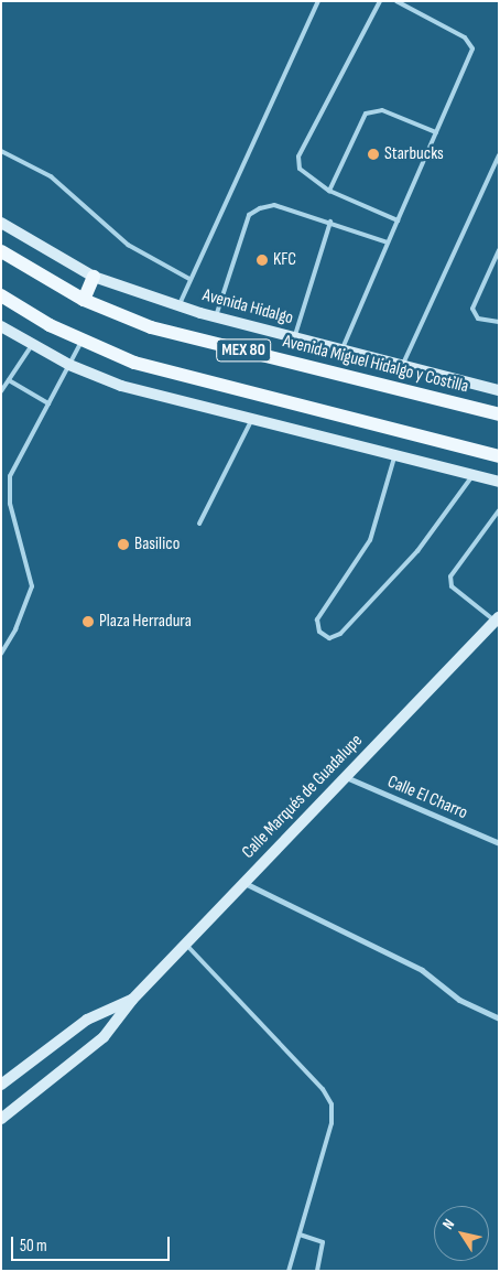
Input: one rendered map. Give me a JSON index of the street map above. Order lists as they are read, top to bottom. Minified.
{"streets":{"main road":["MEX 80","Avenida Miguel Hidalgo y Costilla"],"street":["Avenida Hidalgo","Calle Marqués de Guadalupe","Calle El Charro"]},"crossings":[["Calle Marqués de Guadalupe","Calle El Charro"]],"places":["Starbucks","KFC","Basilico","Plaza Herradura"],"scale_bar":"50 m","north":"top left"}
